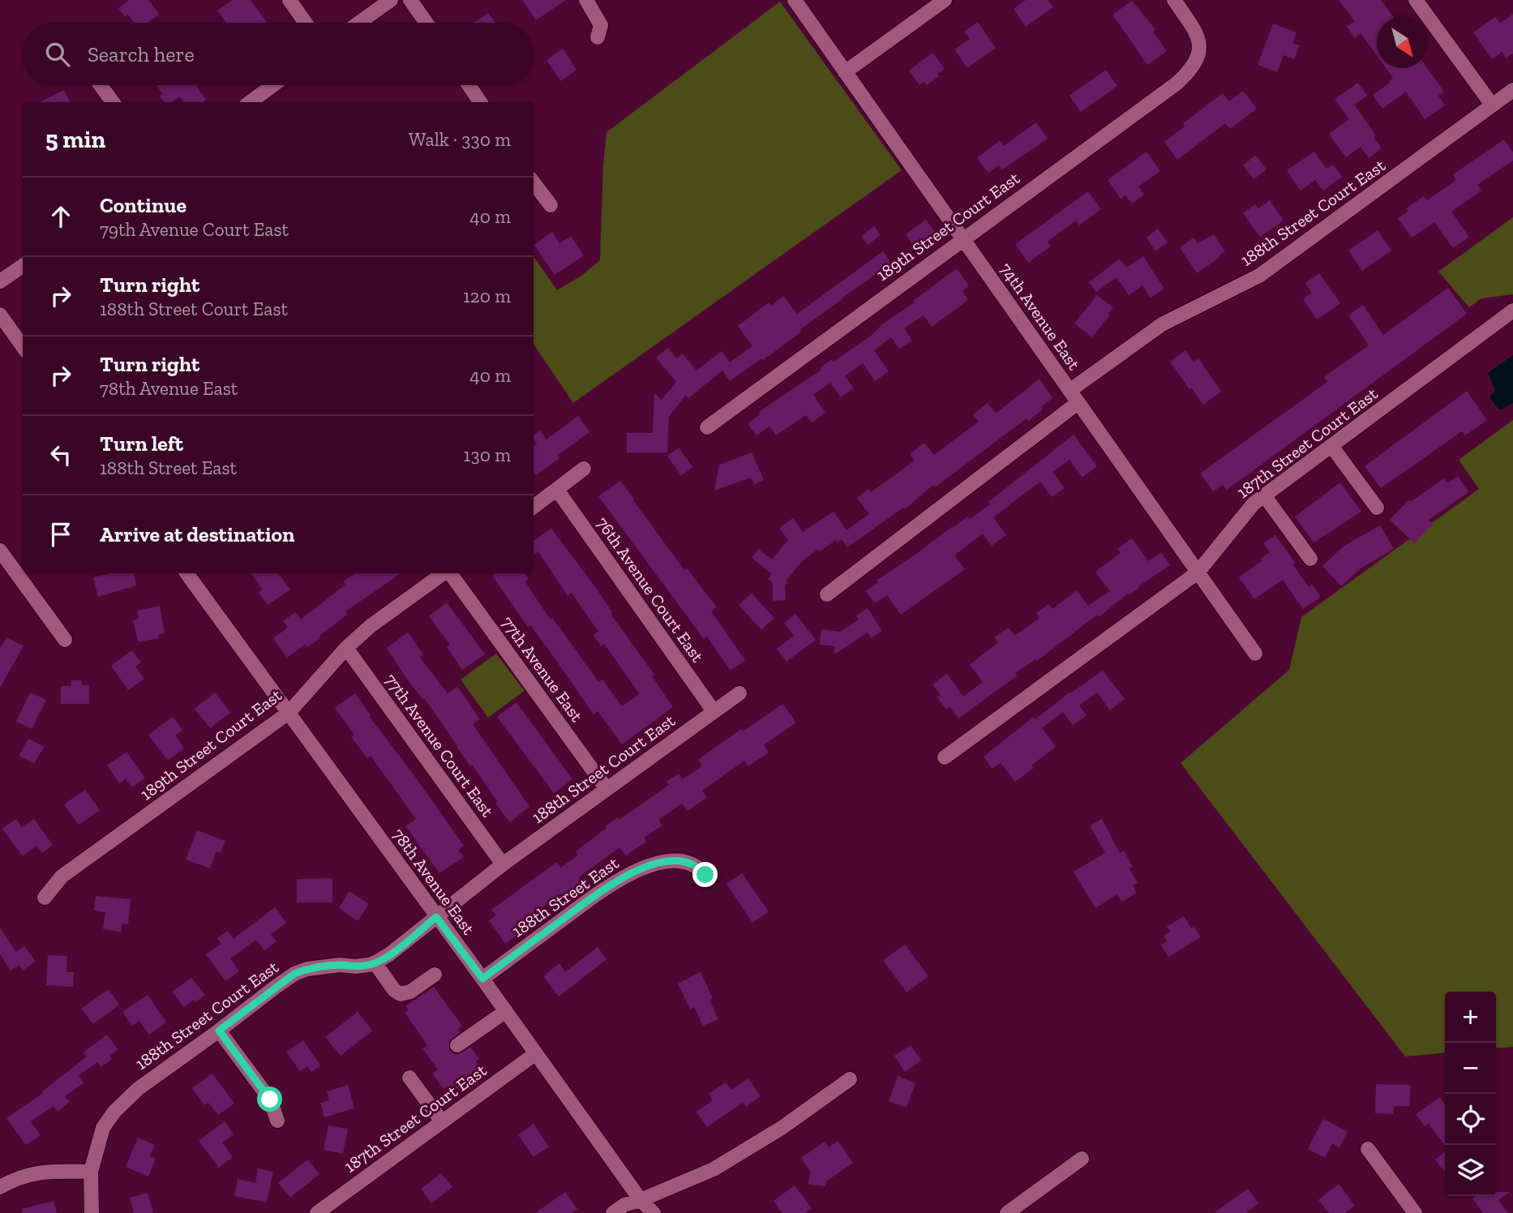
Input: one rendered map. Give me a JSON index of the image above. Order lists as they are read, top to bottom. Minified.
{"streets":{"street":["188th Street Court East","189th Street Court East","74th Avenue East","187th Street Court East","76th Avenue Court East","77th Avenue East","77th Avenue Court East","78th Avenue East","188th Street East"]},"crossings":[["188th Street Court East","74th Avenue East"],["188th Street Court East","76th Avenue Court East"],["188th Street Court East","77th Avenue East"],["188th Street Court East","77th Avenue Court East"],["188th Street Court East","78th Avenue East"],["189th Street Court East","74th Avenue East"],["189th Street Court East","77th Avenue Court East"],["189th Street Court East","78th Avenue East"],["74th Avenue East","187th Street Court East"],["187th Street Court East","78th Avenue East"],["78th Avenue East","188th Street East"]],"north":"bottom right","page":{"search":"Search here","heading":["5 min","Walk · 330 m"],"list":[["Continue","79th Avenue Court East","40 m"],["Turn right","188th Street Court East","120 m"],["Turn right","78th Avenue East","40 m"],["Turn left","188th Street East","130 m"],"Arrive at destination"],"map_buttons":["+","−"]}}
